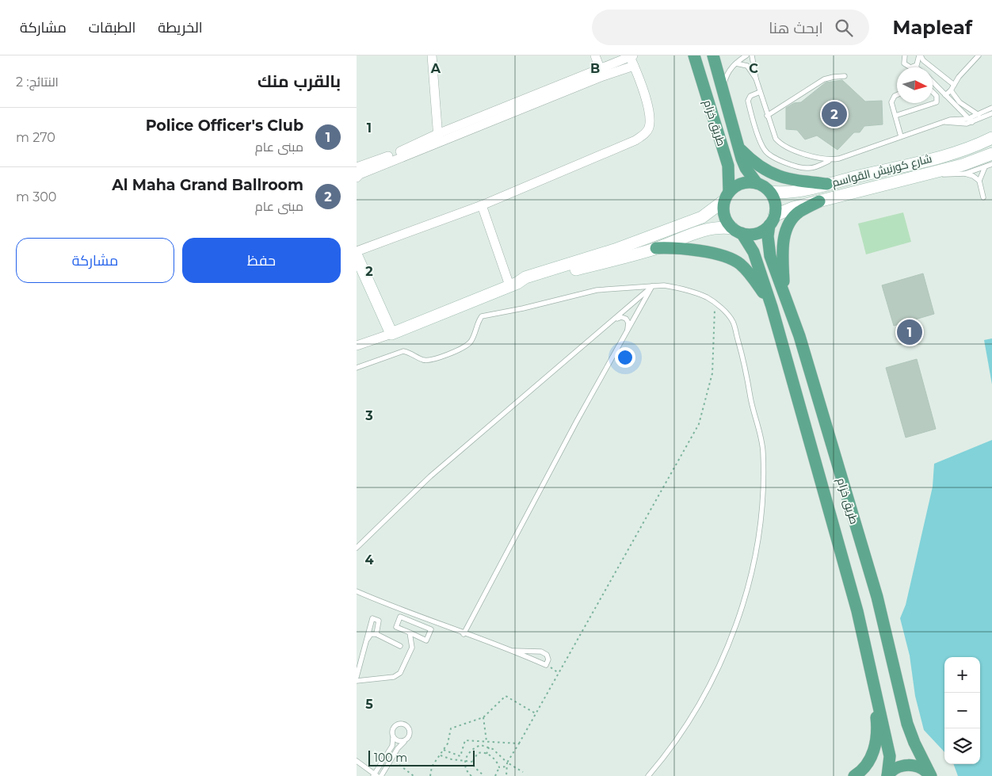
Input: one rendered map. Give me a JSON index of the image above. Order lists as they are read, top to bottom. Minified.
{"streets":{"main road":["طريق خزام"],"street":["شارع كورنيش القواسم"]},"crossings":[["طريق خزام","شارع كورنيش القواسم"]],"scale_bar":"100 m","north":"right","page":{"header":"Mapleaf","search":"ابحث هنا","nav":["الخريطة","الطبقات","مشاركة"],"heading":["بالقرب منك","النتائج: 2"],"pins":["2","1"],"list":[{"mark":"1","name":"Police Officer's Club","note":"مبنى عام","value":"270 m"},{"mark":"2","name":"Al Maha Grand Ballroom","note":"مبنى عام","value":"300 m"}],"buttons":["حفظ","مشاركة"],"map_buttons":["+","−"],"scale":"100 m"},"grid":{"columns":["A","B","C"],"rows":["1","2","3","4","5"]}}
